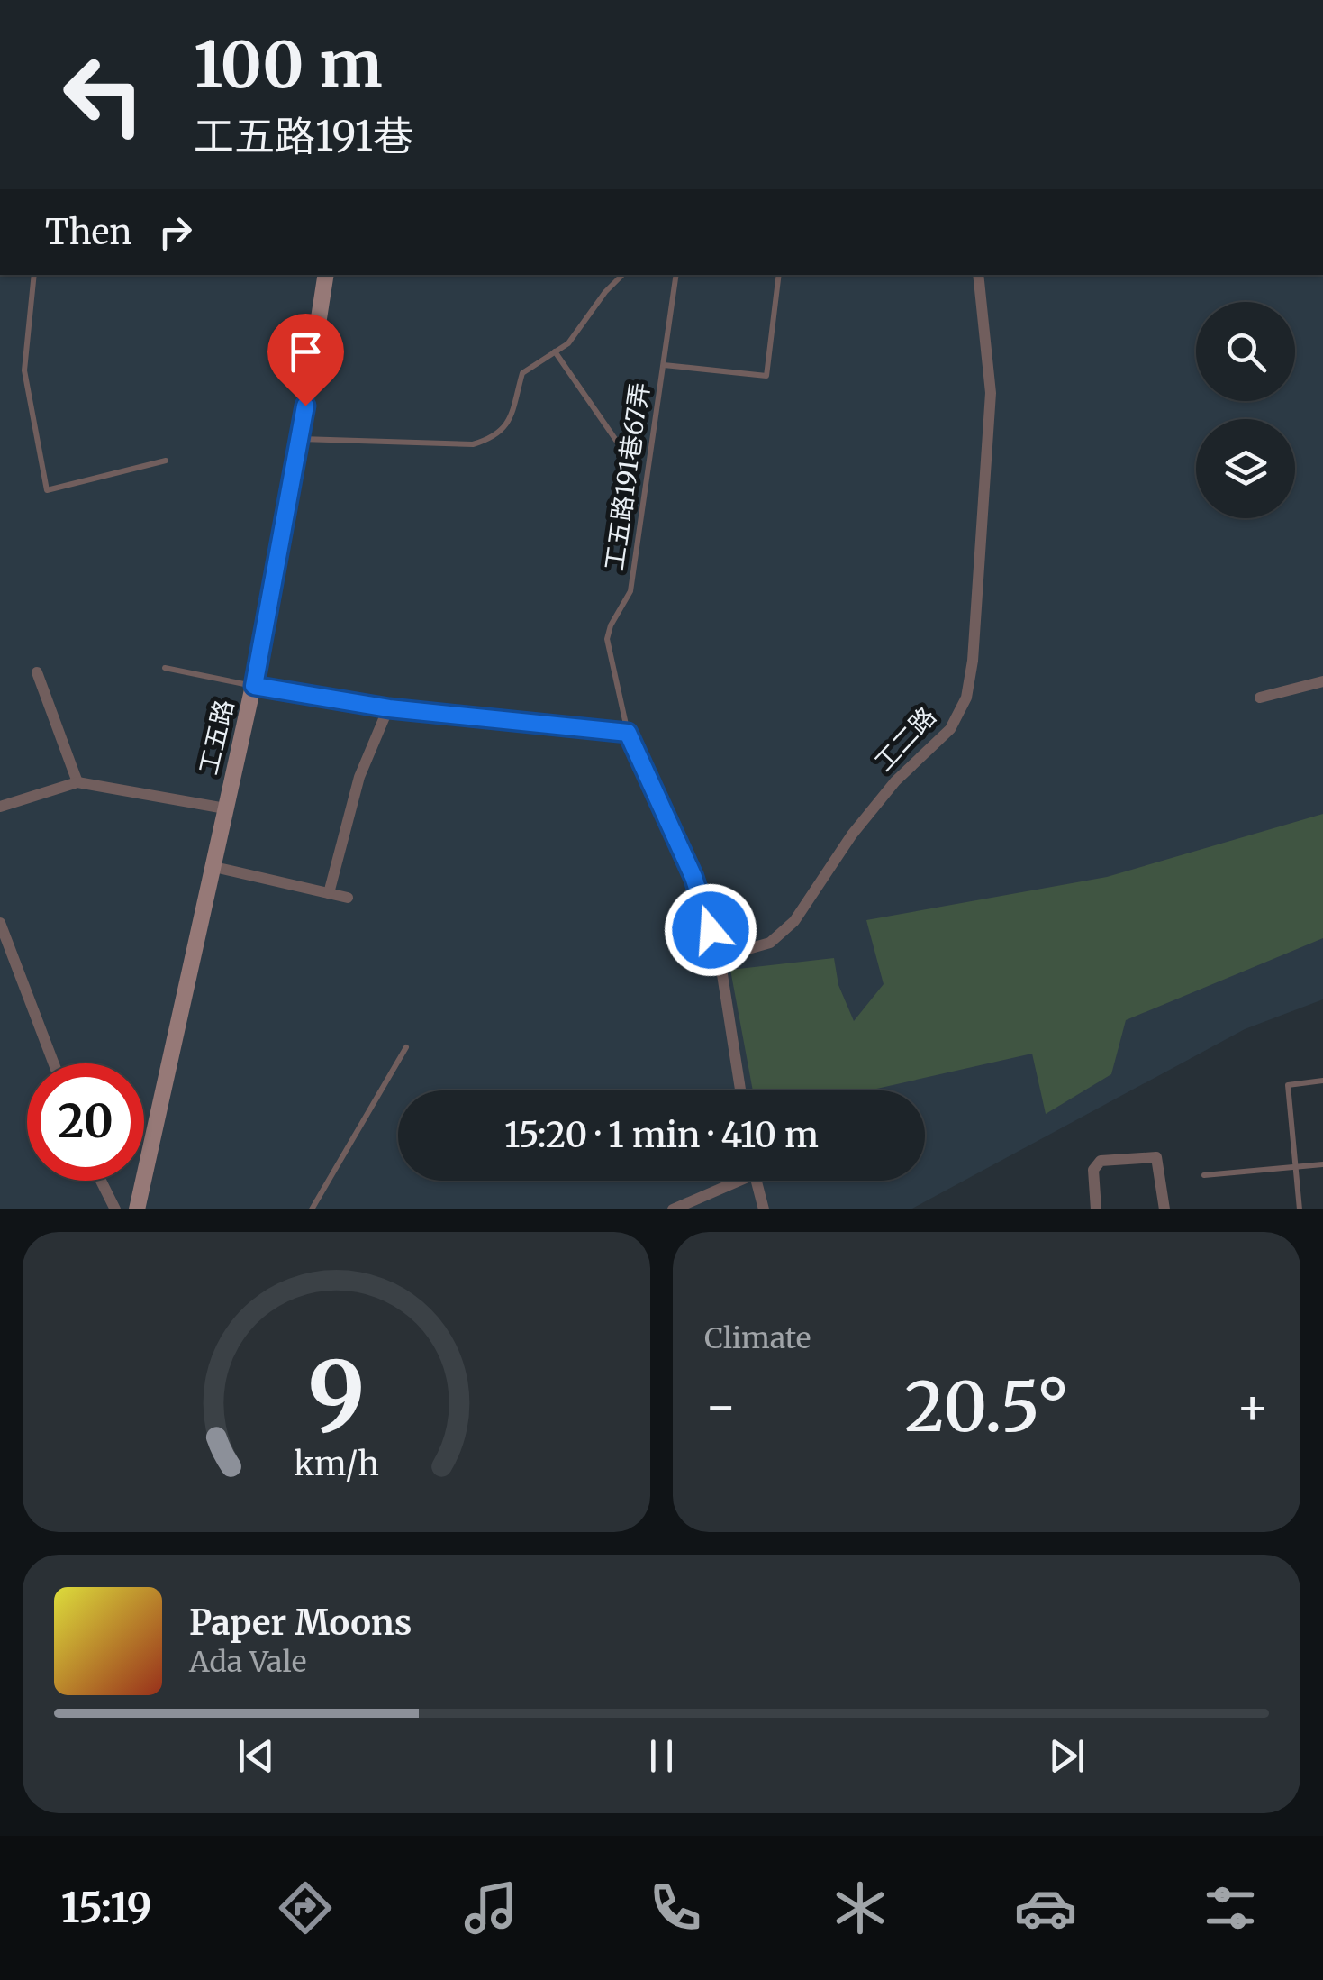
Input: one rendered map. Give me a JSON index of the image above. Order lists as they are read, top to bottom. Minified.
{"streets":{"street":["工五路","工二路"],"lane":["工五路191巷67弄"]},"crossings":[["工五路191巷67弄","工二路"]],"page":{"turn":["100 m","工五路191巷"],"then":"Then","limit":"20","trip":"15:20 · 1 min · 410 m","tile":"Climate","heat":["−","20.5°","+"],"song":["Paper Moons","Ada Vale"],"tabs":"15:19","gauge":["9","km/h"]}}
